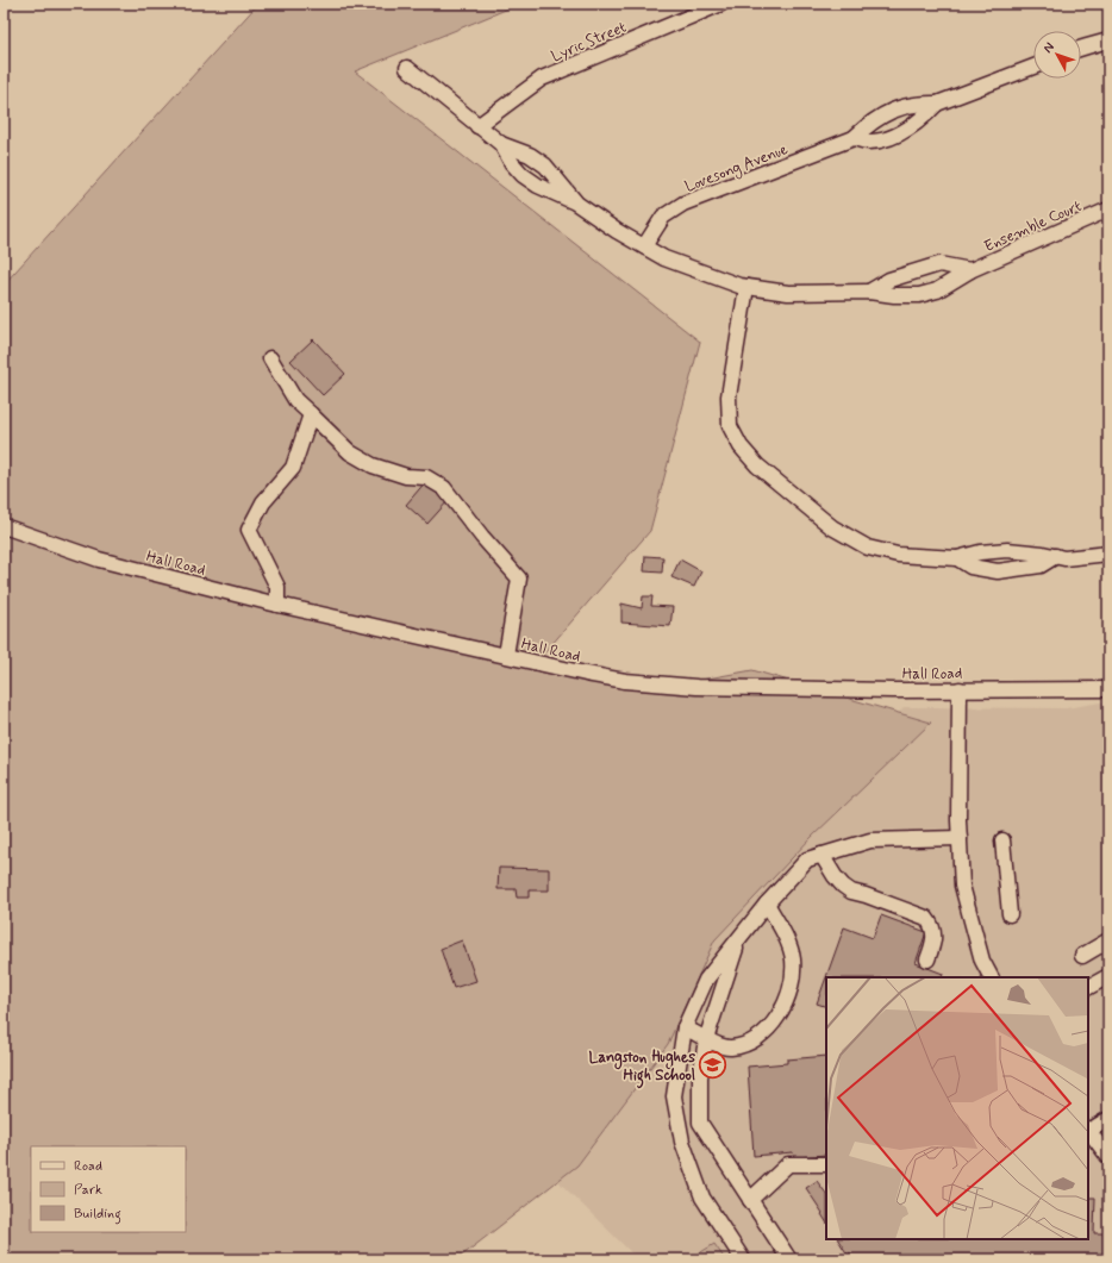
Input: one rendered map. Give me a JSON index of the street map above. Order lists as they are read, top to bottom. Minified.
{"streets":{"street":["Lyric Street","Lovesong Avenue","Ensemble Court","Hall Road"]},"crossings":[["Lyric Street","Ensemble Court"],["Lovesong Avenue","Ensemble Court"]],"places":{"school or university":["Langston Hughes High School"]},"legend":["Road","Park","Building"],"north":"top left"}
